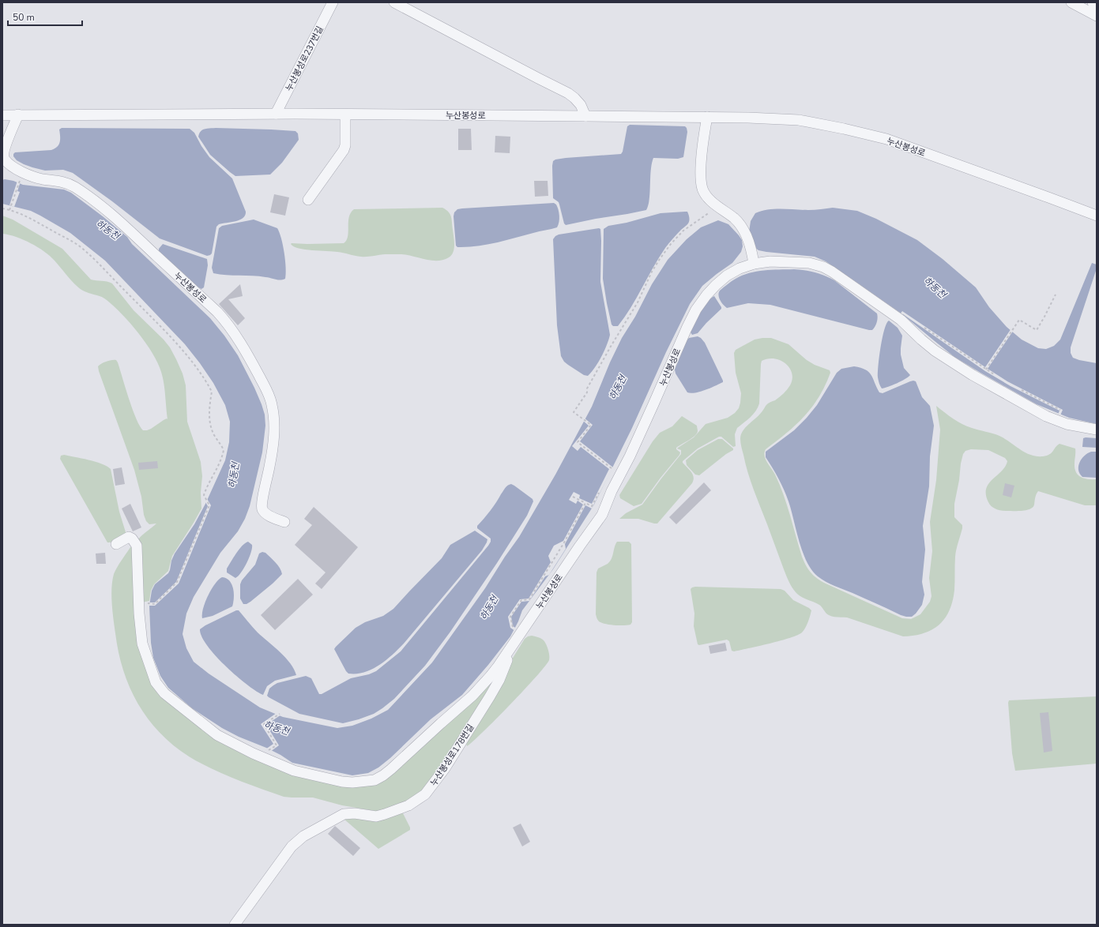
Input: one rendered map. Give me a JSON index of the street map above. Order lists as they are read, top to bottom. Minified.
{"streets":{"street":["누산봉성로237번길","누산봉성로","누산봉성로178번길"]},"crossings":[["누산봉성로237번길","누산봉성로"],["누산봉성로","누산봉성로178번길"]],"water":["하동천"],"scale_bar":"50 m"}
